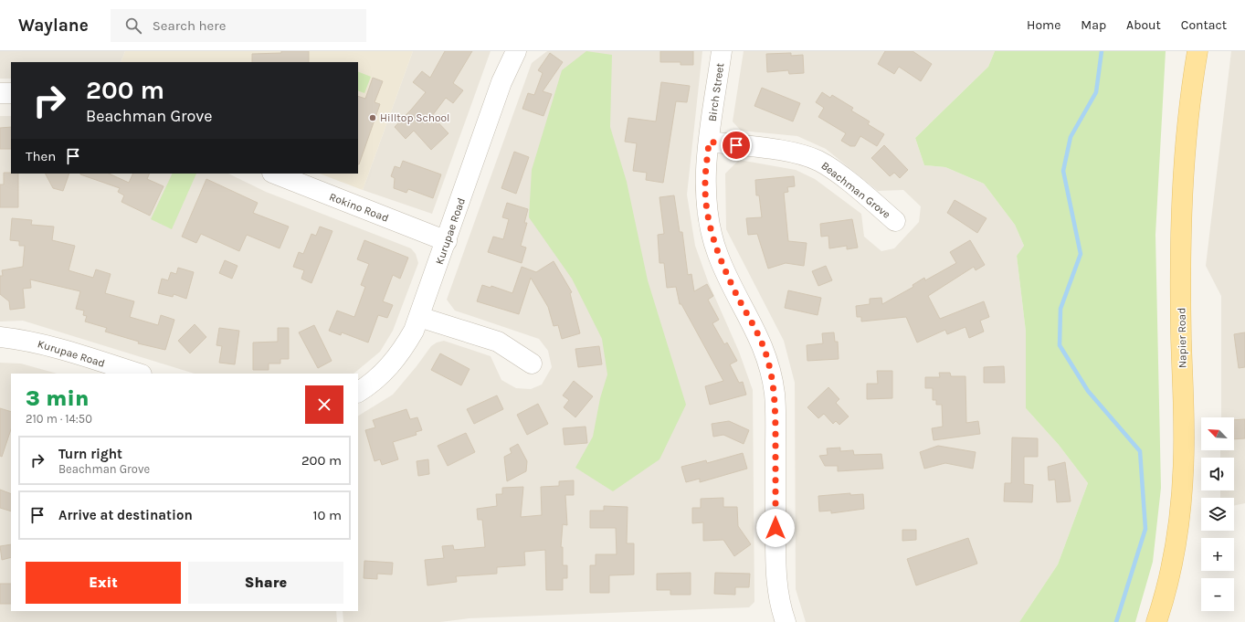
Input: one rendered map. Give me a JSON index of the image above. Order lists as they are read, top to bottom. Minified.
{"streets":{"main road":["Napier Road"],"street":["Birch Street","Beachman Grove","Rokino Road","Kurupae Road"]},"crossings":[["Birch Street","Beachman Grove"],["Rokino Road","Kurupae Road"]],"places":["Hilltop School"],"north":"top left","page":{"header":"Waylane","search":"Search here","nav":["Home","Map","About","Contact"],"turn":["200 m","Beachman Grove"],"then":"Then","heading":["3 min","210 m · 14:50"],"map_buttons":["+","−"],"list":[{"name":"Turn right","note":"Beachman Grove","value":"200 m"},{"name":"Arrive at destination","value":"10 m"}],"buttons":["Exit","Share"]}}
